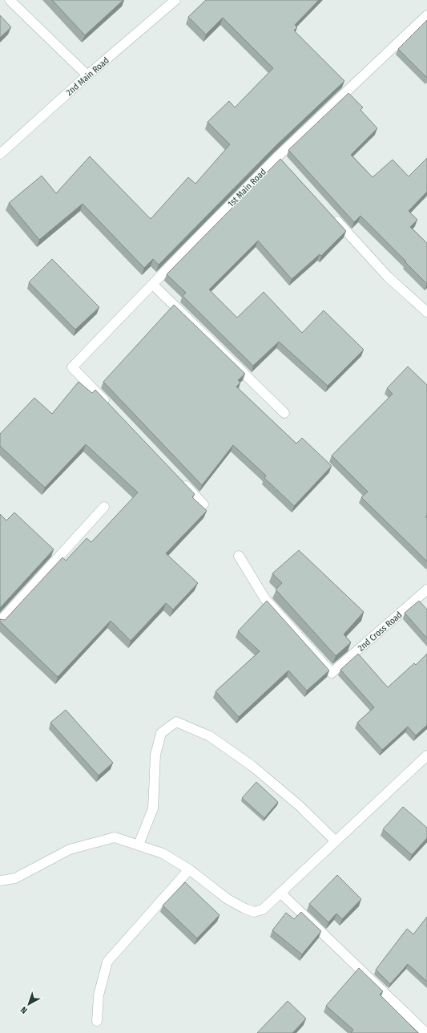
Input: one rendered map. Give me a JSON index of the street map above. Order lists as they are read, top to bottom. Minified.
{"streets":{"street":["2nd Main Road","1st Main Road","2nd Cross Road"]},"north":"bottom left"}
